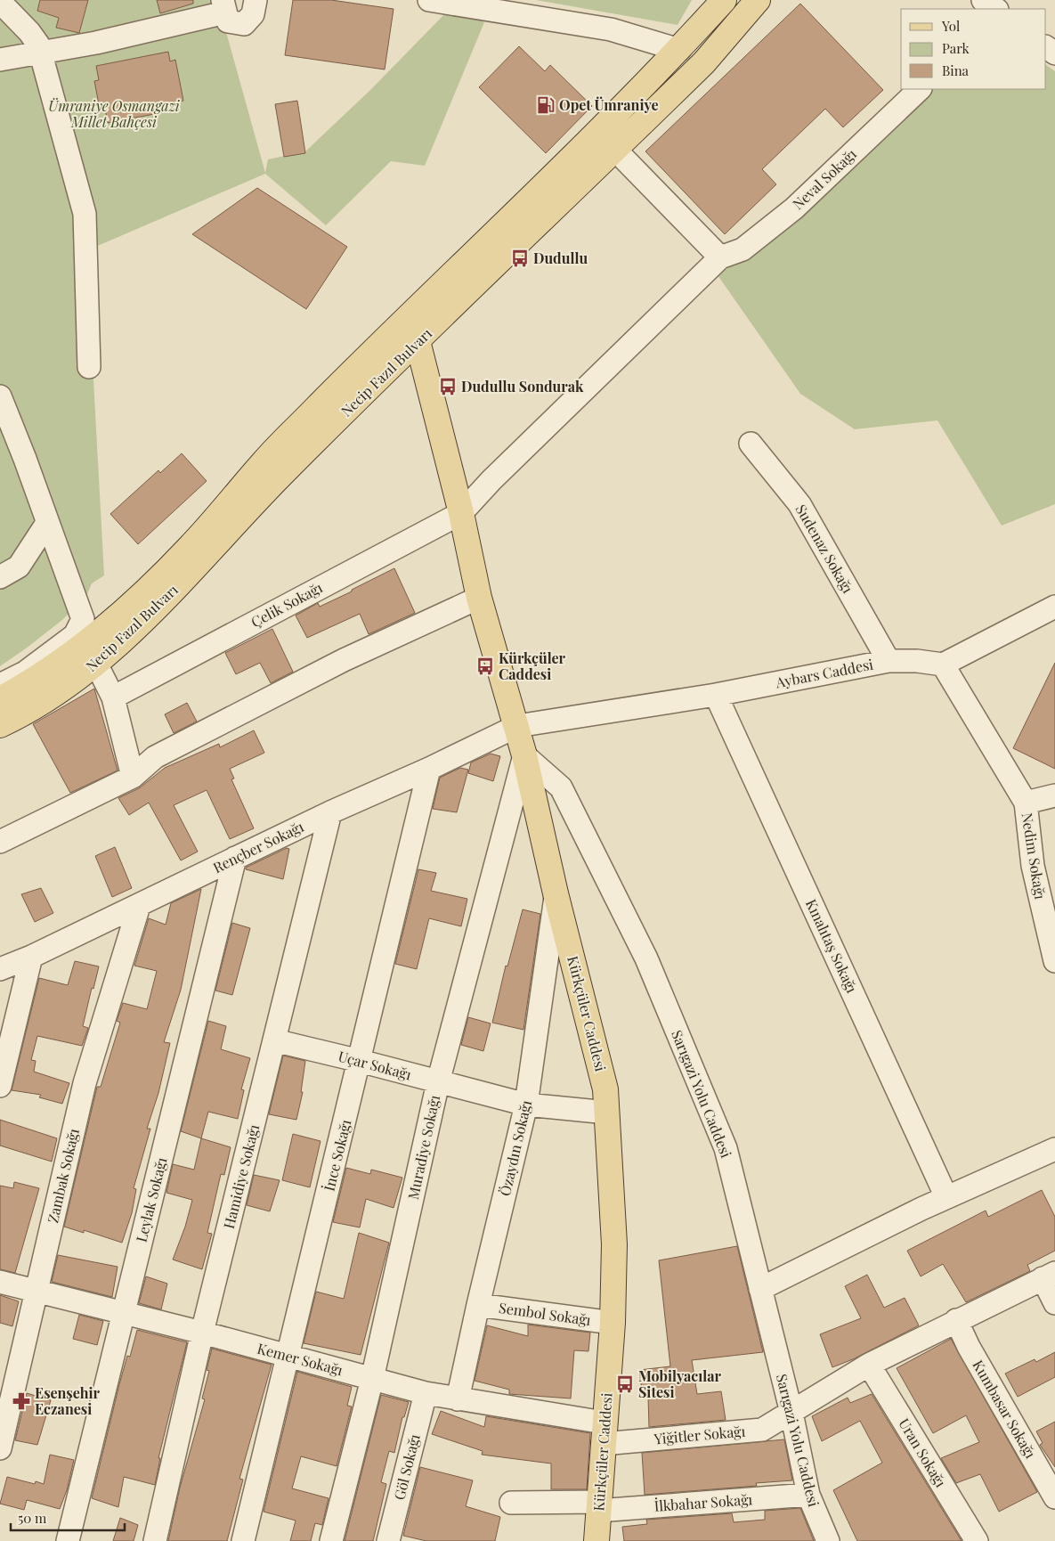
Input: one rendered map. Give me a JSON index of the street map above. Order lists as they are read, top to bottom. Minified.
{"streets":{"main road":["Necip Fazıl Bulvarı","Kürkçüler Caddesi"],"street":["Neval Sokağı","Sudenaz Sokağı","Çelik Sokağı","Aybars Caddesi","Rençber Sokağı","Nedim Sokağı","Kınalıtaş Sokağı","Uçar Sokağı","Sarıgazi Yolu Caddesi","Muradiye Sokağı","Özaydın Sokağı","İnce Sokağı","Zambak Sokağı","Hamidiye Sokağı","Leylak Sokağı","Sembol Sokağı","Kemer Sokağı","Kumbasar Sokağı","Yiğitler Sokağı","Uran Sokağı","Göl Sokağı","İlkbahar Sokağı"]},"crossings":[["Neval Sokağı","Çelik Sokağı"],["Necip Fazıl Bulvarı","Kürkçüler Caddesi"],["Sudenaz Sokağı","Aybars Caddesi"],["Çelik Sokağı","Kürkçüler Caddesi"],["Aybars Caddesi","Rençber Sokağı"],["Aybars Caddesi","Kınalıtaş Sokağı"],["Aybars Caddesi","Kürkçüler Caddesi"],["Rençber Sokağı","Kürkçüler Caddesi"],["Rençber Sokağı","İnce Sokağı"],["Rençber Sokağı","Zambak Sokağı"],["Rençber Sokağı","Hamidiye Sokağı"],["Rençber Sokağı","Leylak Sokağı"],["Kürkçüler Caddesi","Uçar Sokağı"],["Kürkçüler Caddesi","Sarıgazi Yolu Caddesi"],["Kürkçüler Caddesi","Muradiye Sokağı"],["Kürkçüler Caddesi","Özaydın Sokağı"],["Kürkçüler Caddesi","Sembol Sokağı"],["Kürkçüler Caddesi","Kemer Sokağı"],["Kürkçüler Caddesi","Yiğitler Sokağı"],["Kürkçüler Caddesi","İlkbahar Sokağı"],["Uçar Sokağı","Muradiye Sokağı"],["Uçar Sokağı","Özaydın Sokağı"],["Uçar Sokağı","İnce Sokağı"],["Uçar Sokağı","Hamidiye Sokağı"],["Sarıgazi Yolu Caddesi","Muradiye Sokağı"],["Sarıgazi Yolu Caddesi","Yiğitler Sokağı"],["Sarıgazi Yolu Caddesi","İlkbahar Sokağı"],["Muradiye Sokağı","Kemer Sokağı"],["Özaydın Sokağı","Sembol Sokağı"],["Özaydın Sokağı","Kemer Sokağı"],["İnce Sokağı","Kemer Sokağı"],["Zambak Sokağı","Kemer Sokağı"],["Hamidiye Sokağı","Kemer Sokağı"],["Leylak Sokağı","Kemer Sokağı"],["Kemer Sokağı","Yiğitler Sokağı"],["Kemer Sokağı","Göl Sokağı"],["Kumbasar Sokağı","Yiğitler Sokağı"],["Yiğitler Sokağı","Uran Sokağı"]],"parks":["Ümraniye Osmangazi Millet Bahçesi"],"places":{"fuel station":["Opet Ümraniye"],"bus stop":["Dudullu","Dudullu Sondurak","Kürkçüler Caddesi","Mobilyacılar Sitesi"],"pharmacy":["Esenşehir Eczanesi"]},"legend":["Yol","Park","Bina"],"scale_bar":"50 m"}
